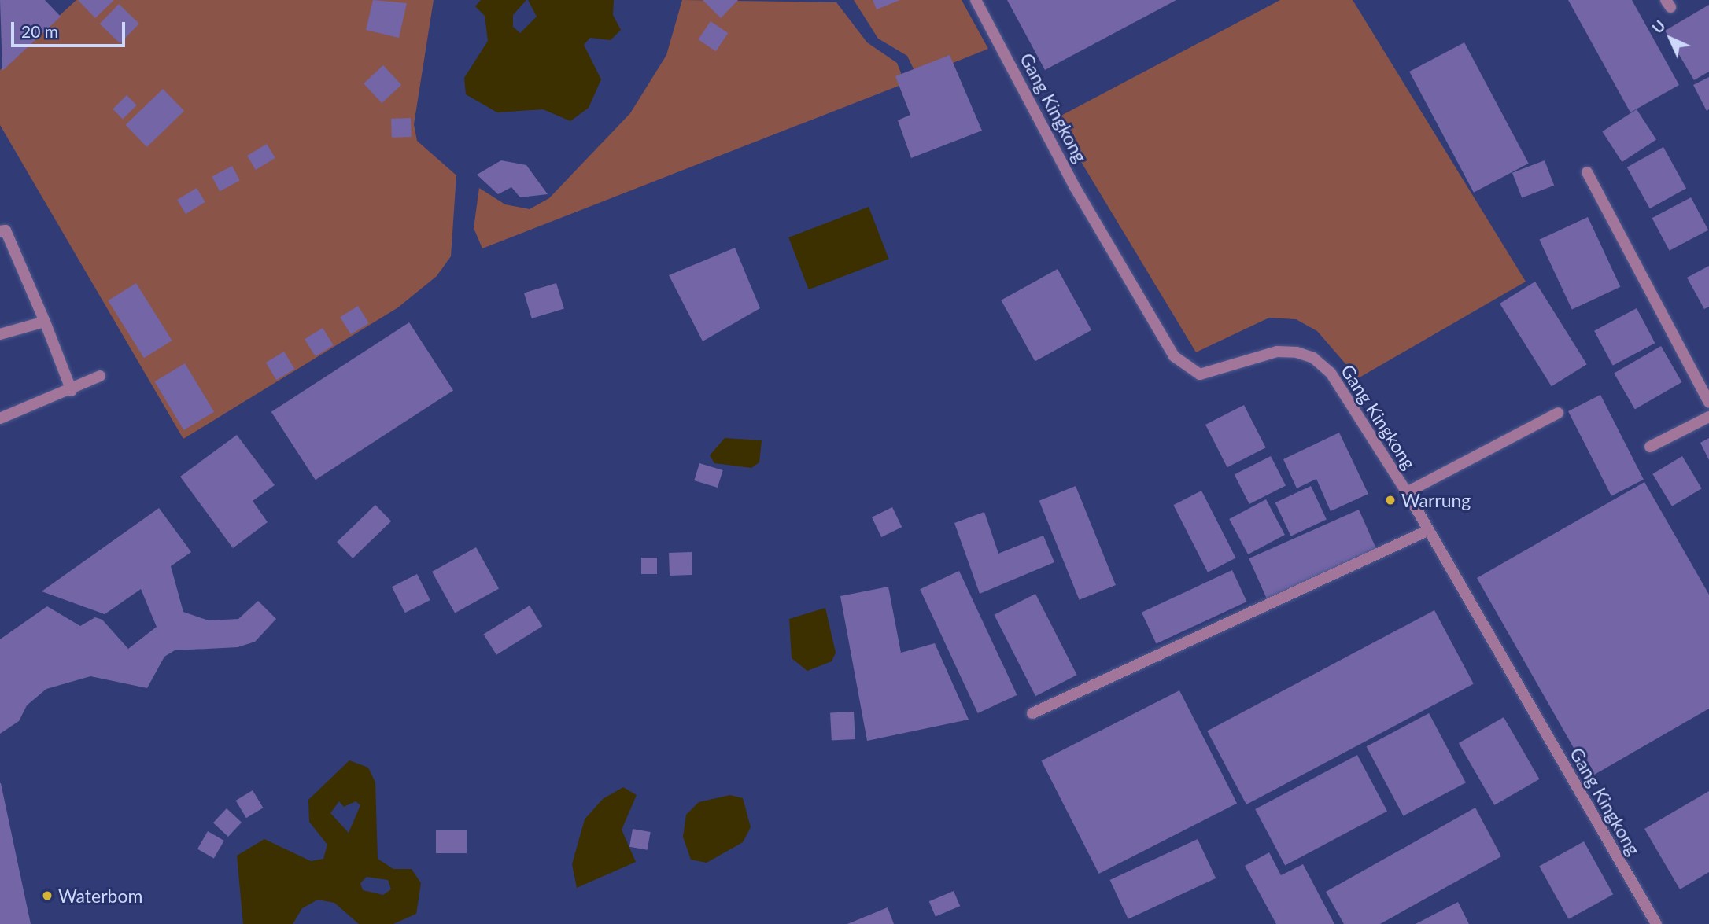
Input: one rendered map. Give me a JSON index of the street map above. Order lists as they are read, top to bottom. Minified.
{"streets":{"street":["Gang Kingkong"]},"places":["Warrung","Waterbom"],"scale_bar":"20 m","north":"top left"}
